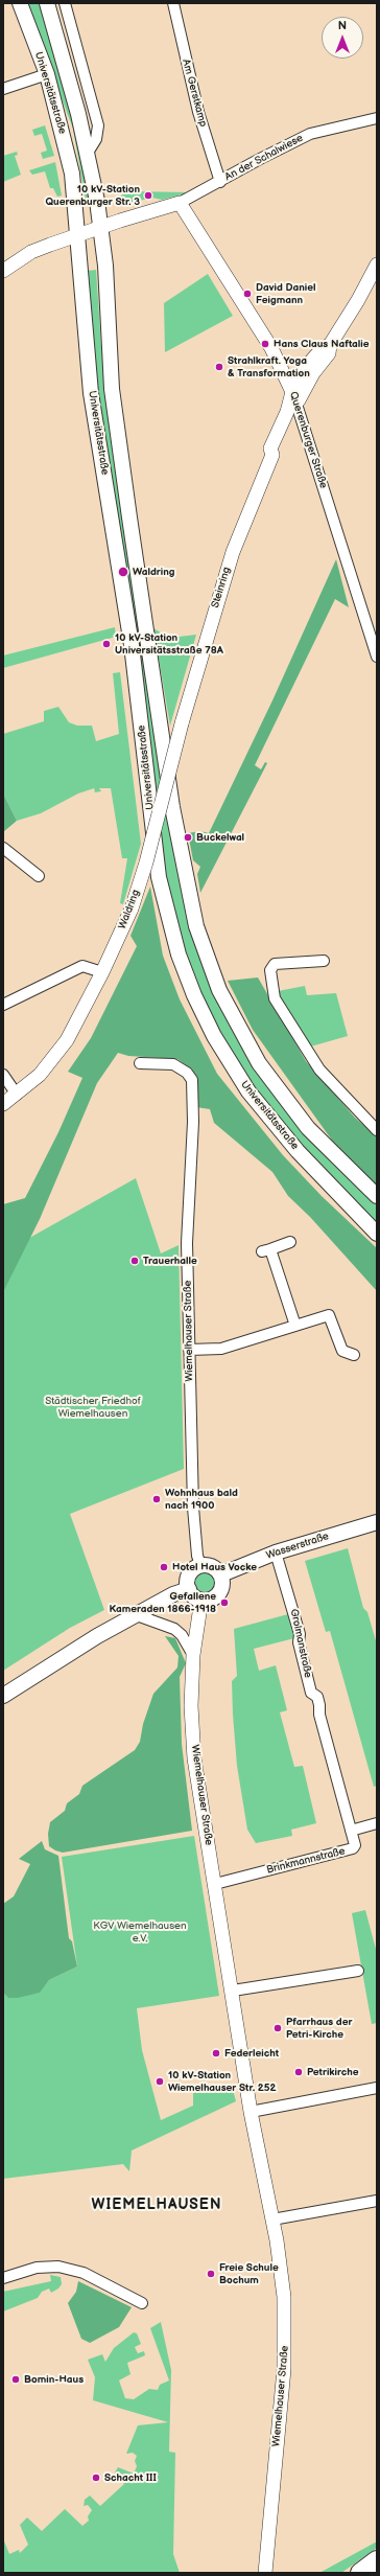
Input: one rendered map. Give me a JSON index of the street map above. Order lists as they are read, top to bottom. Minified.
{"streets":{"main road":["Universitätsstraße","Wasserstraße"],"street":["Am Gerstkamp","An der Schalwiese","Querenburger Straße","Steinring","Waldring","Wiemelhauser Straße","Grolmanstraße","Brinkmannstraße"]},"crossings":[["Am Gerstkamp","An der Schalwiese"],["An der Schalwiese","Querenburger Straße"],["Querenburger Straße","Steinring"],["Steinring","Waldring"],["Wiemelhauser Straße","Wasserstraße"],["Wiemelhauser Straße","Brinkmannstraße"],["Wasserstraße","Grolmanstraße"],["Grolmanstraße","Brinkmannstraße"]],"districts":["WIEMELHAUSEN"],"parks":["Städtischer Friedhof Wiemelhausen","KGV Wiemelhausen e.V."],"places":["10 kV-Station Querenburger Str. 3","David Daniel Feigmann","Hans Claus Naftalie","Strahlkraft. Yoga & Transformation","Waldring","10 kV-Station Universitätsstraße 78A","Buckelwal","Trauerhalle","Wohnhaus bald nach 1900","Hotel Haus Vocke","Gefallene Kameraden 1866-1918","Pfarrhaus der Petri-Kirche","Federleicht","Petrikirche","10 kV-Station Wiemelhauser Str. 252","Freie Schule Bochum","Bomin-Haus","Schacht III"],"north":"top"}
